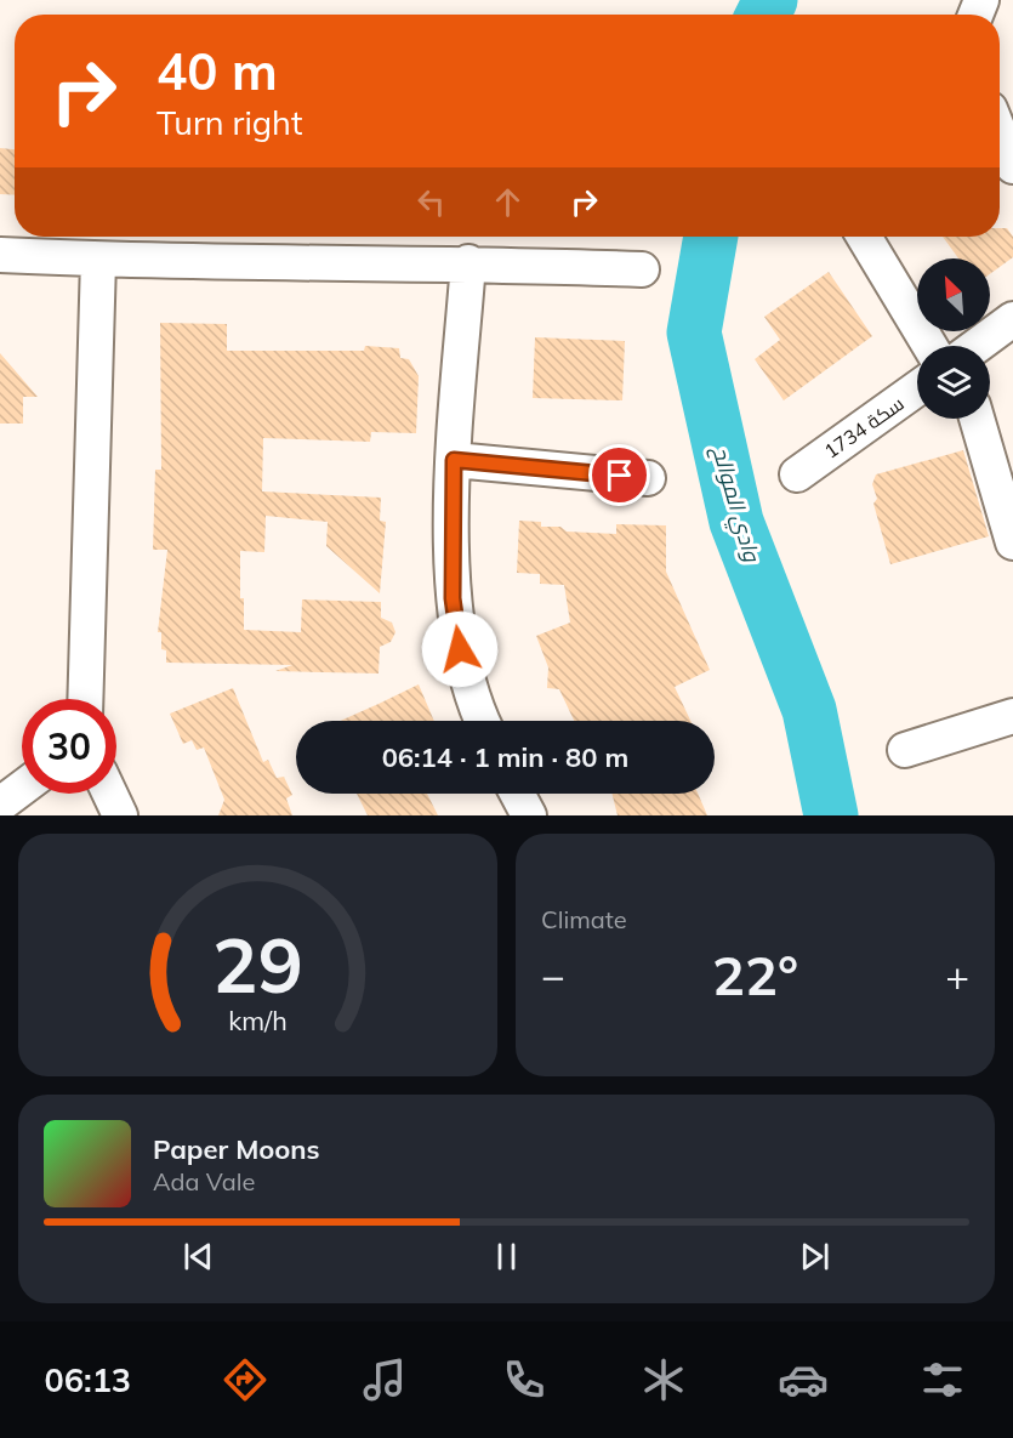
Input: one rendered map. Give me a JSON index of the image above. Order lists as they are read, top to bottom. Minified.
{"streets":{"street":["سكة 1734"]},"water":["وادي الموالح"],"north":"top left","page":{"turn":["40 m","Turn right"],"limit":"30","trip":"06:14 · 1 min · 80 m","tile":"Climate","heat":["−","22°","+"],"song":["Paper Moons","Ada Vale"],"tabs":"06:13","gauge":["29","km/h"]}}
